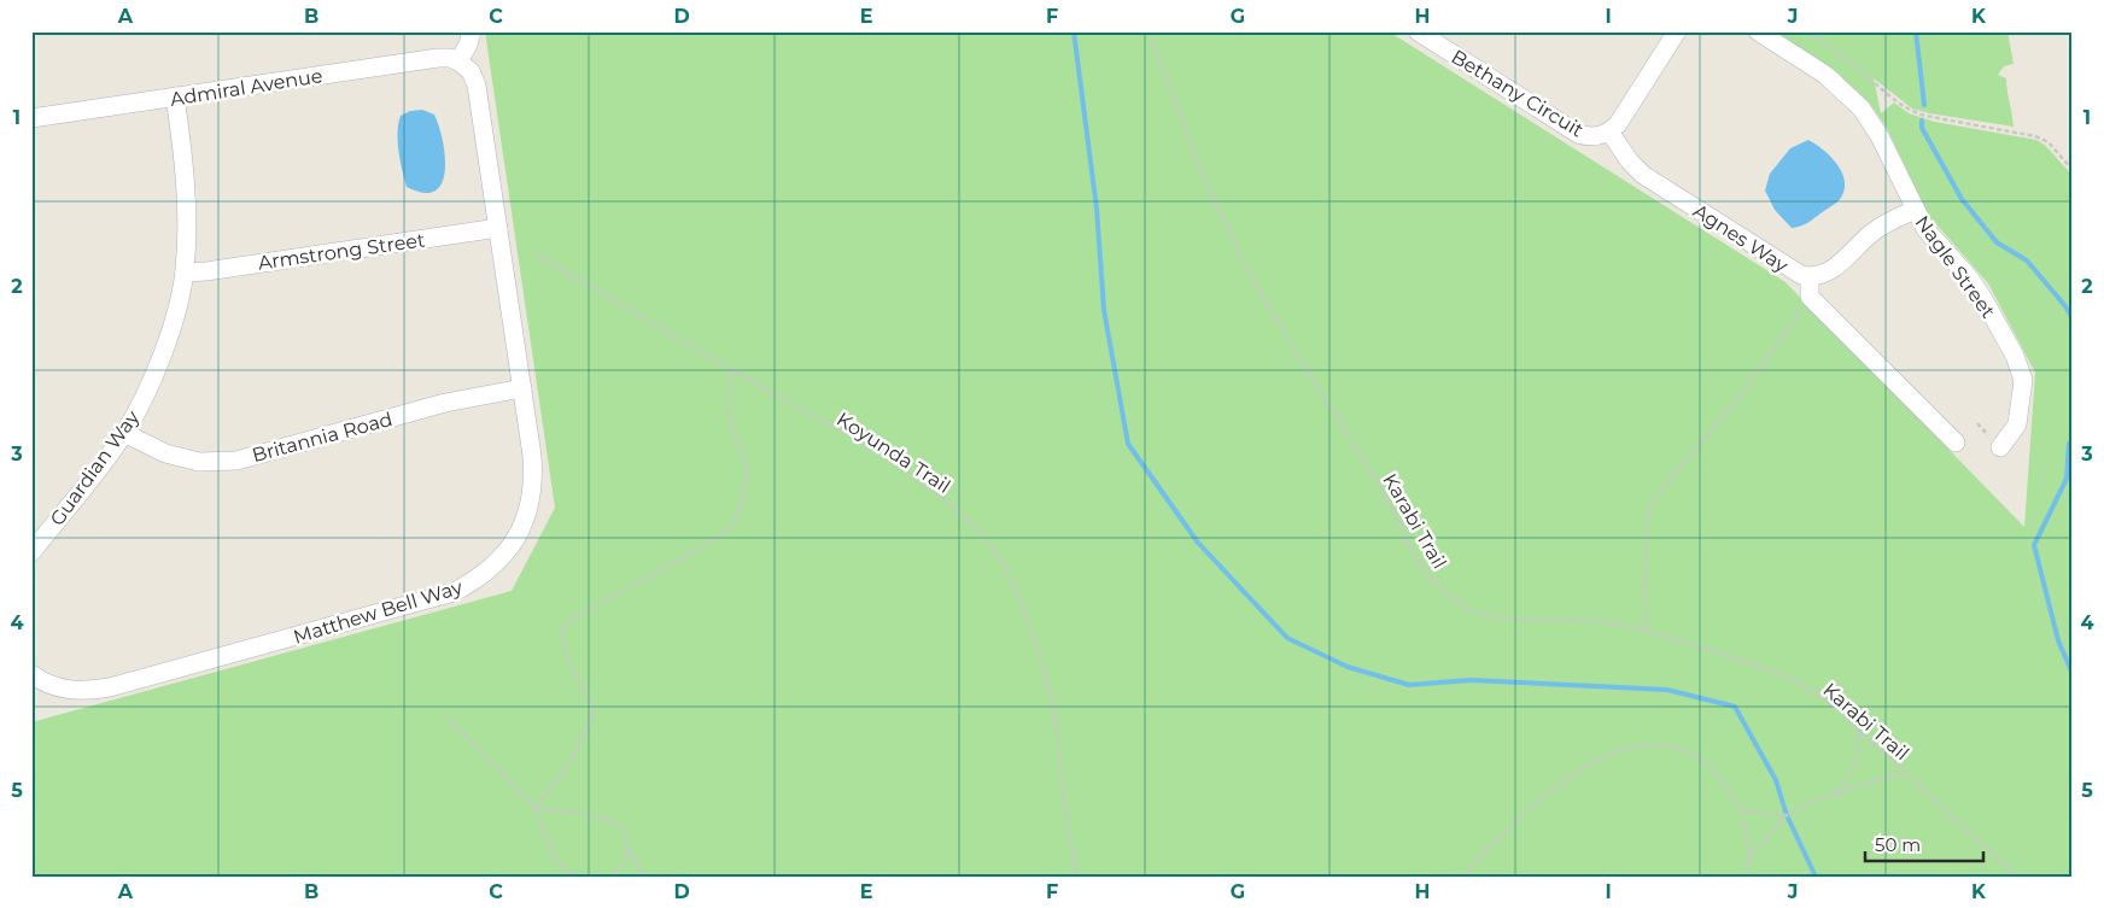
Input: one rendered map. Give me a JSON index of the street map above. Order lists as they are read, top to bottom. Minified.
{"streets":{"street":["Admiral Avenue","Bethany Circuit","Agnes Way","Armstrong Street","Nagle Street","Britannia Road","Guardian Way","Matthew Bell Way"],"path":["Koyunda Trail","Karabi Trail"]},"crossings":[["Admiral Avenue","Guardian Way"],["Admiral Avenue","Matthew Bell Way"],["Bethany Circuit","Agnes Way"],["Agnes Way","Nagle Street"],["Armstrong Street","Guardian Way"],["Armstrong Street","Matthew Bell Way"],["Britannia Road","Guardian Way"],["Britannia Road","Matthew Bell Way"]],"scale_bar":"50 m","grid":{"columns":["A","B","C","D","E","F","G","H","I","J","K"],"rows":["1","2","3","4","5"]}}
